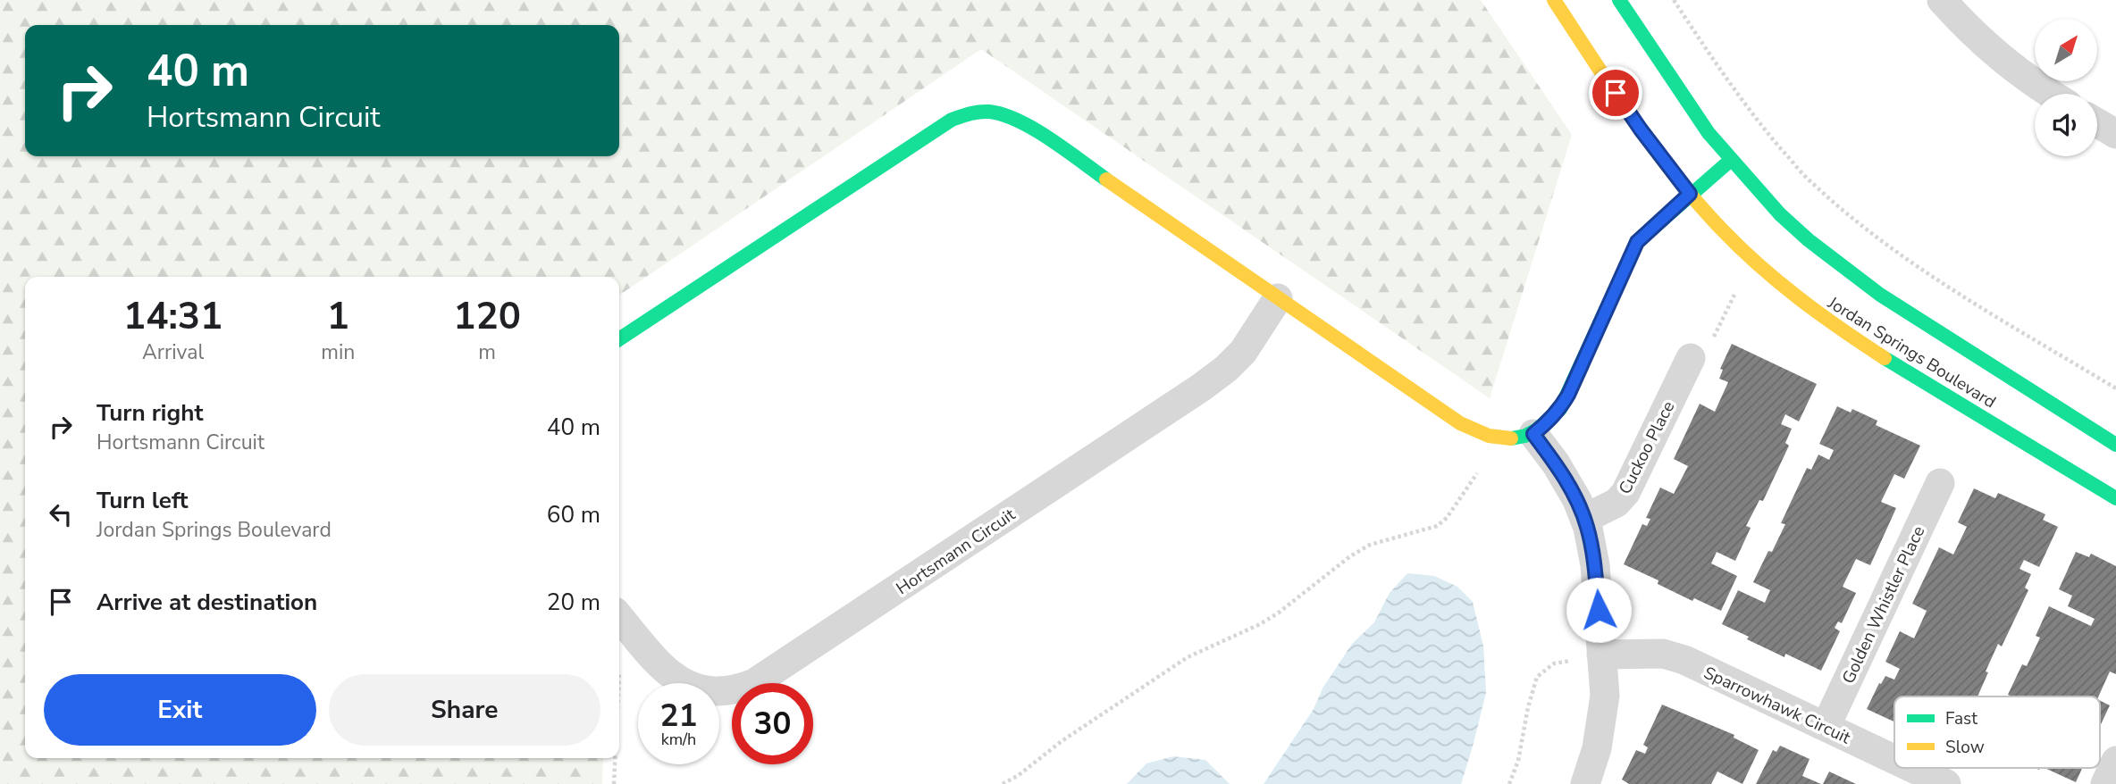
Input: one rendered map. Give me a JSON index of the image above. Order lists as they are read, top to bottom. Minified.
{"streets":{"street":["Jordan Springs Boulevard","Cuckoo Place","Hortsmann Circuit","Golden Whistler Place","Sparrowhawk Circuit"]},"crossings":[["Golden Whistler Place","Sparrowhawk Circuit"]],"legend":["Fast","Slow"],"north":"top right","page":{"turn":["40 m","Hortsmann Circuit"],"eta":["14:31","Arrival","1","min","120","m"],"list":[{"name":"Turn right","note":"Hortsmann Circuit","value":"40 m"},{"name":"Turn left","note":"Jordan Springs Boulevard","value":"60 m"},{"name":"Arrive at destination","value":"20 m"}],"buttons":["Exit","Share"],"speed":"21 km/h","limit":"30"}}
